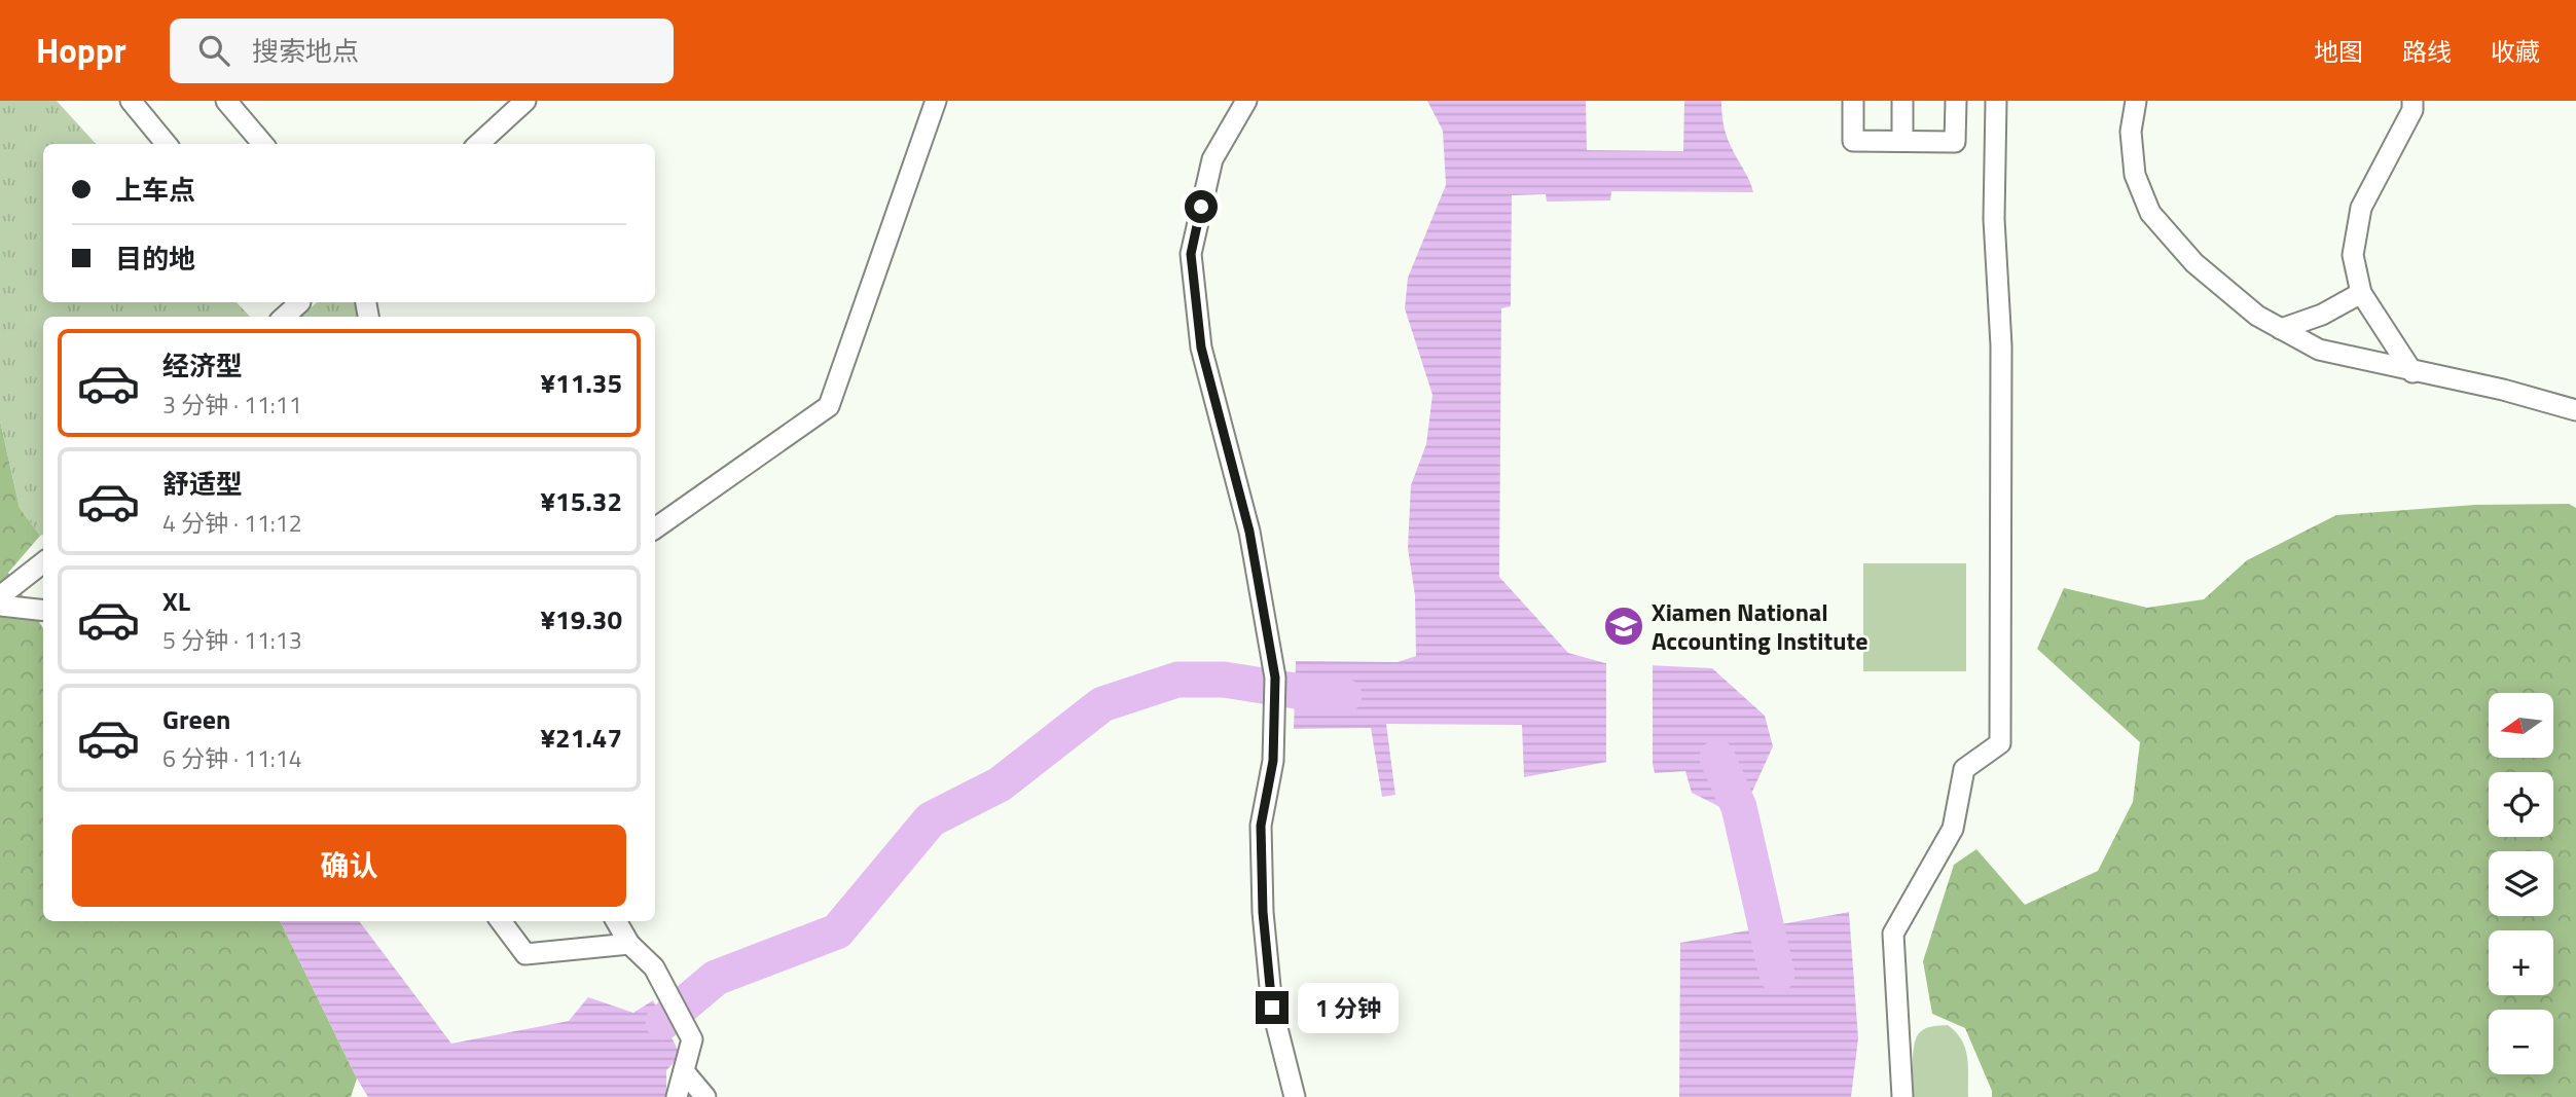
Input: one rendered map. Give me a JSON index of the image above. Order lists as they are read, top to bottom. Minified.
{"places":{"school or university":["Xiamen National Accounting Institute"]},"north":"left","page":{"header":"Hoppr","search":"搜索地点","nav":["地图","路线","收藏"],"banner":["上车点","目的地"],"list":[{"name":"经济型","note":"3 分钟 · 11:11","value":"¥11.35"},{"name":"舒适型","note":"4 分钟 · 11:12","value":"¥15.32"},{"name":"XL","note":"5 分钟 · 11:13","value":"¥19.30"},{"name":"Green","note":"6 分钟 · 11:14","value":"¥21.47"}],"map_buttons":["+","−"],"buttons":"确认","bubble":"1 分钟"}}
